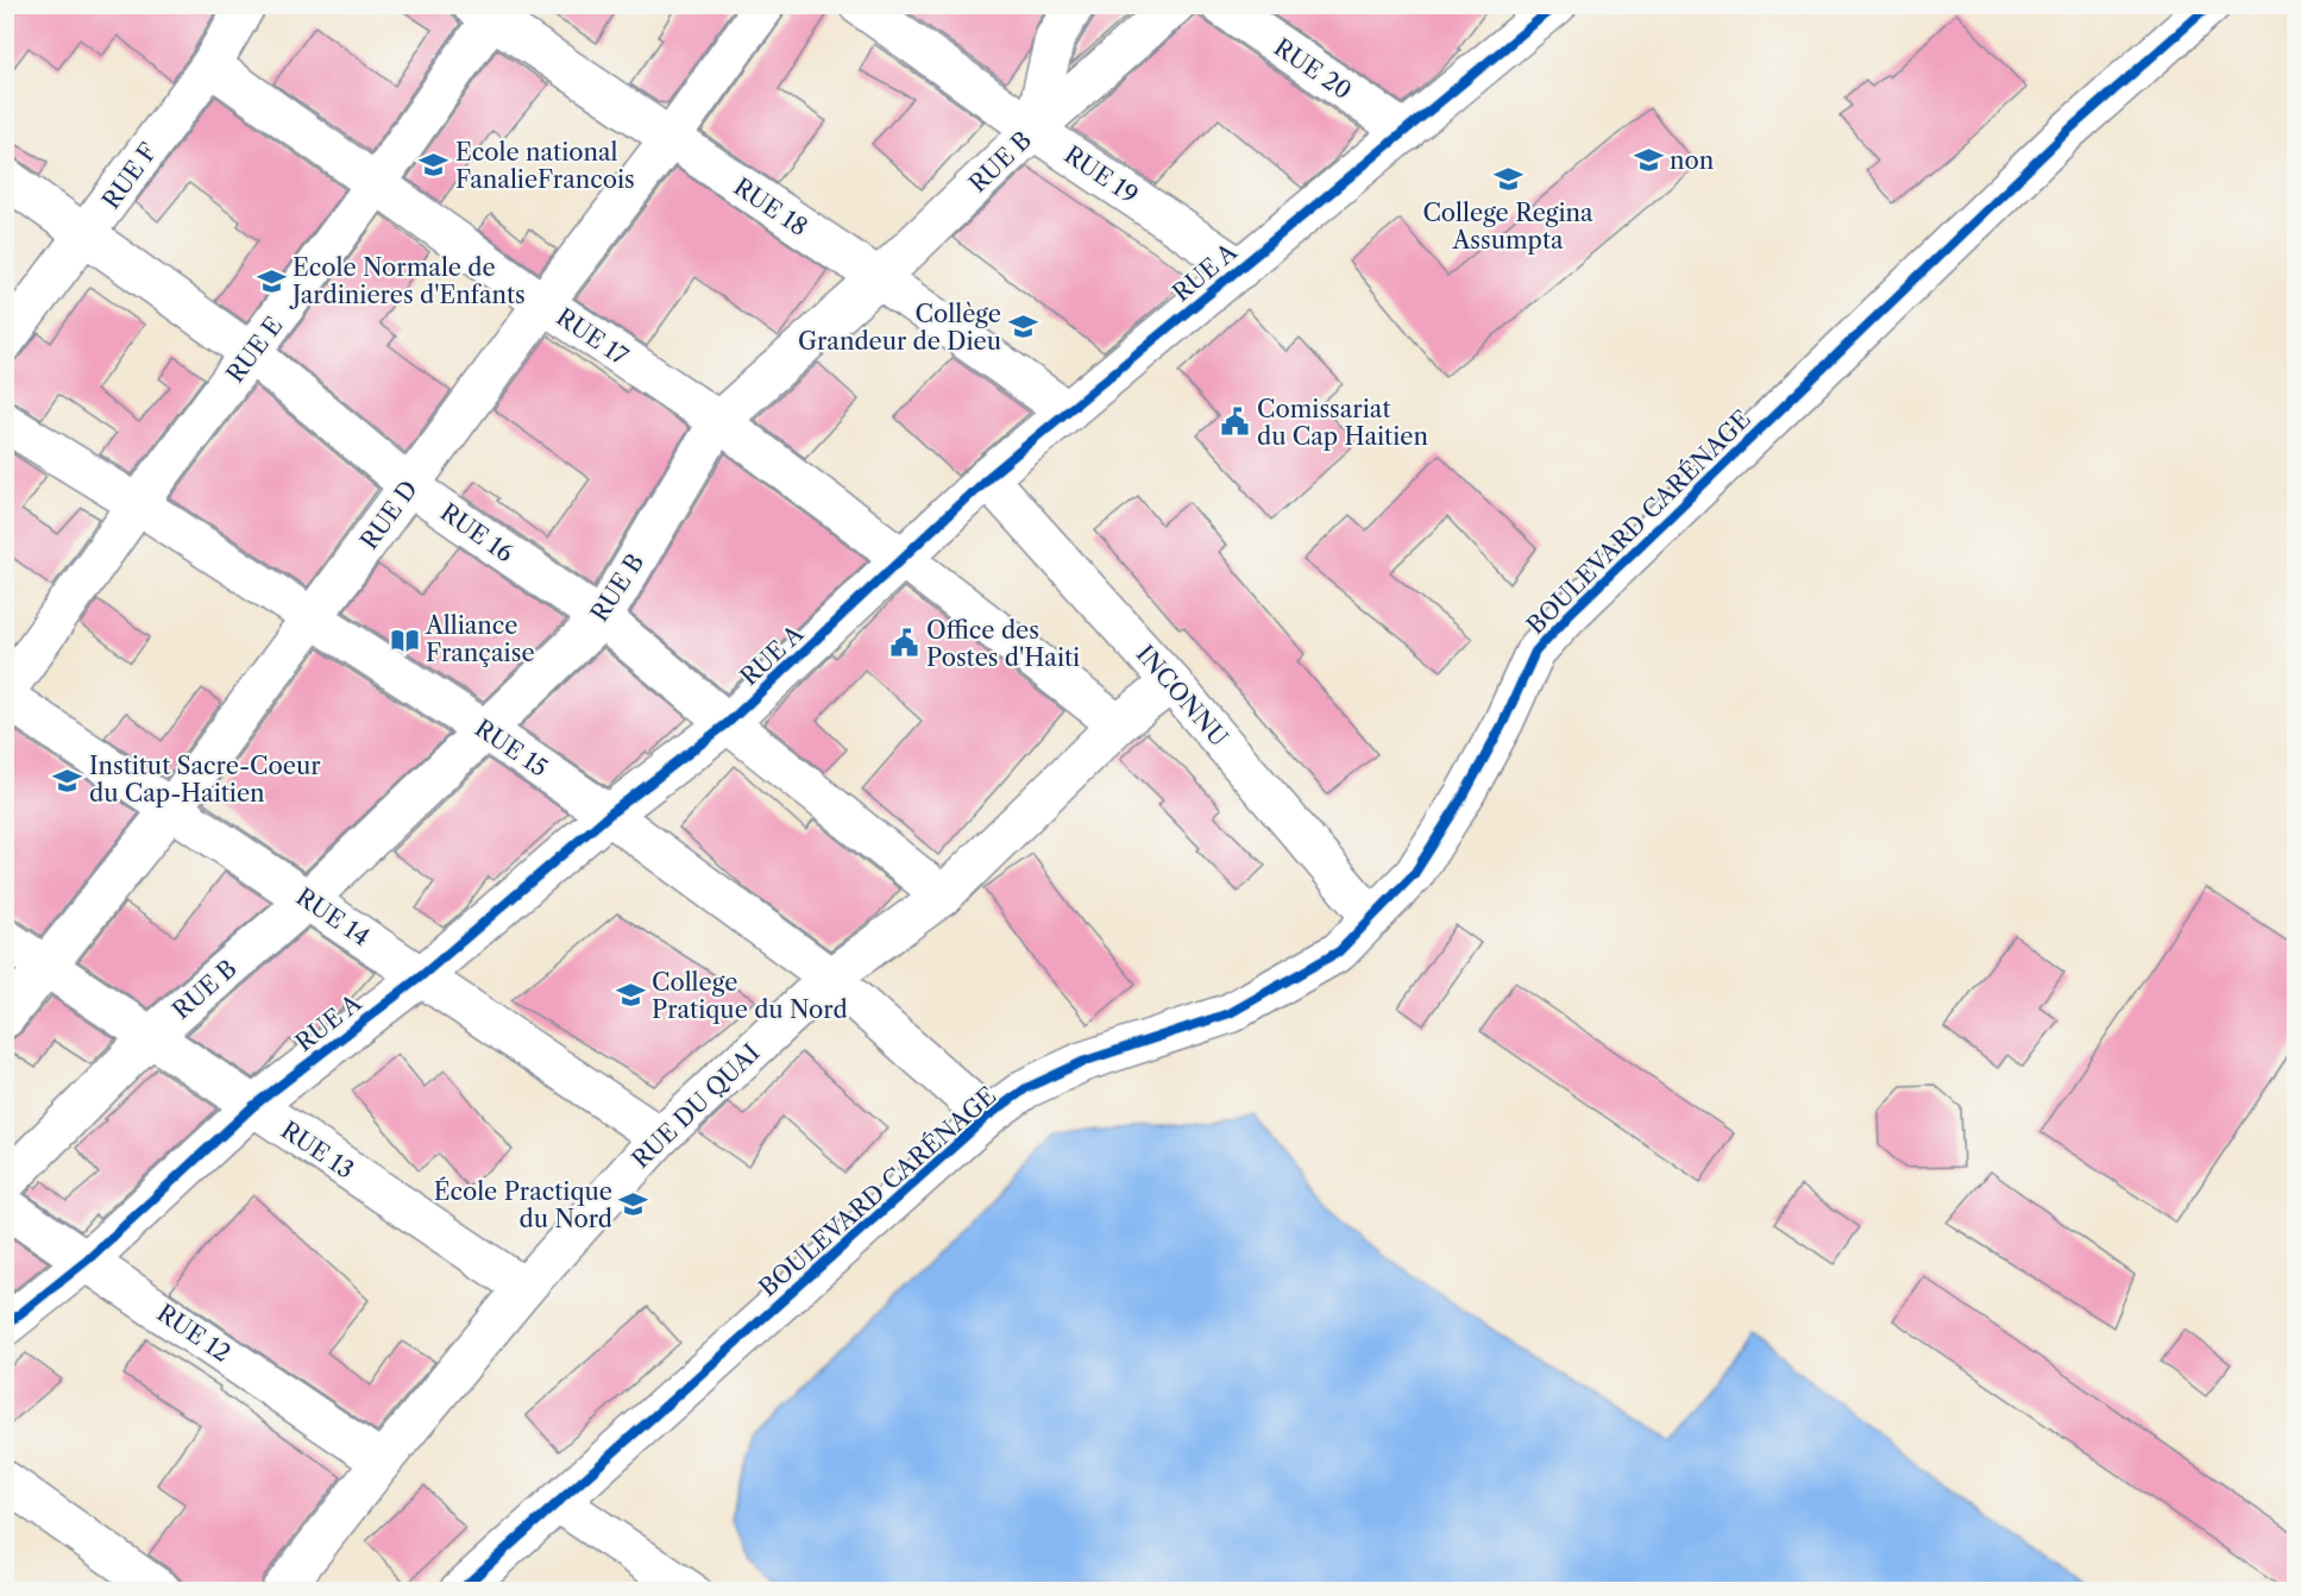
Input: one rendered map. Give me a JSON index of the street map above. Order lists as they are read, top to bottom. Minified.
{"streets":{"street":["RUE 20","RUE B","RUE 19","RUE F","RUE 18","RUE A","RUE 17","RUE E","RUE D","BOULEVARD CARÉNAGE","RUE 16","INCONNU","RUE 15","RUE 14","RUE DU QUAI","RUE 13","RUE 12"]},"crossings":[["RUE 20","RUE A"],["RUE B","RUE 19"],["RUE B","RUE 18"],["RUE B","RUE 17"],["RUE B","RUE 16"],["RUE B","RUE 15"],["RUE B","RUE 14"],["RUE B","RUE 13"],["RUE 19","RUE A"],["RUE F","RUE 17"],["RUE F","RUE 16"],["RUE 18","RUE A"],["RUE 18","RUE E"],["RUE 18","RUE D"],["RUE A","RUE 17"],["RUE A","RUE 16"],["RUE A","INCONNU"],["RUE A","RUE 15"],["RUE A","RUE 14"],["RUE A","RUE 13"],["RUE A","RUE 12"],["RUE 17","RUE E"],["RUE 17","RUE D"],["RUE E","RUE 16"],["RUE E","RUE 15"],["RUE E","RUE 14"],["RUE D","RUE 16"],["RUE D","RUE 15"],["RUE D","RUE 14"],["RUE D","RUE 13"],["BOULEVARD CARÉNAGE","INCONNU"],["BOULEVARD CARÉNAGE","RUE 15"],["RUE 16","RUE DU QUAI"],["INCONNU","RUE DU QUAI"],["RUE 15","RUE DU QUAI"],["RUE 14","RUE DU QUAI"],["RUE DU QUAI","RUE 13"],["RUE DU QUAI","RUE 12"]],"places":{"school or university":["non","Ecole national FanalieFrancois","College Regina Assumpta","Ecole Normale de Jardinieres d'Enfants","Collège Grandeur de Dieu","Institut Sacre-Coeur du Cap-Haitien","College Pratique du Nord","École Practique du Nord"],"public building":["Comissariat du Cap Haitien","Office des Postes d'Haiti"],"library":["Alliance Française"]}}
